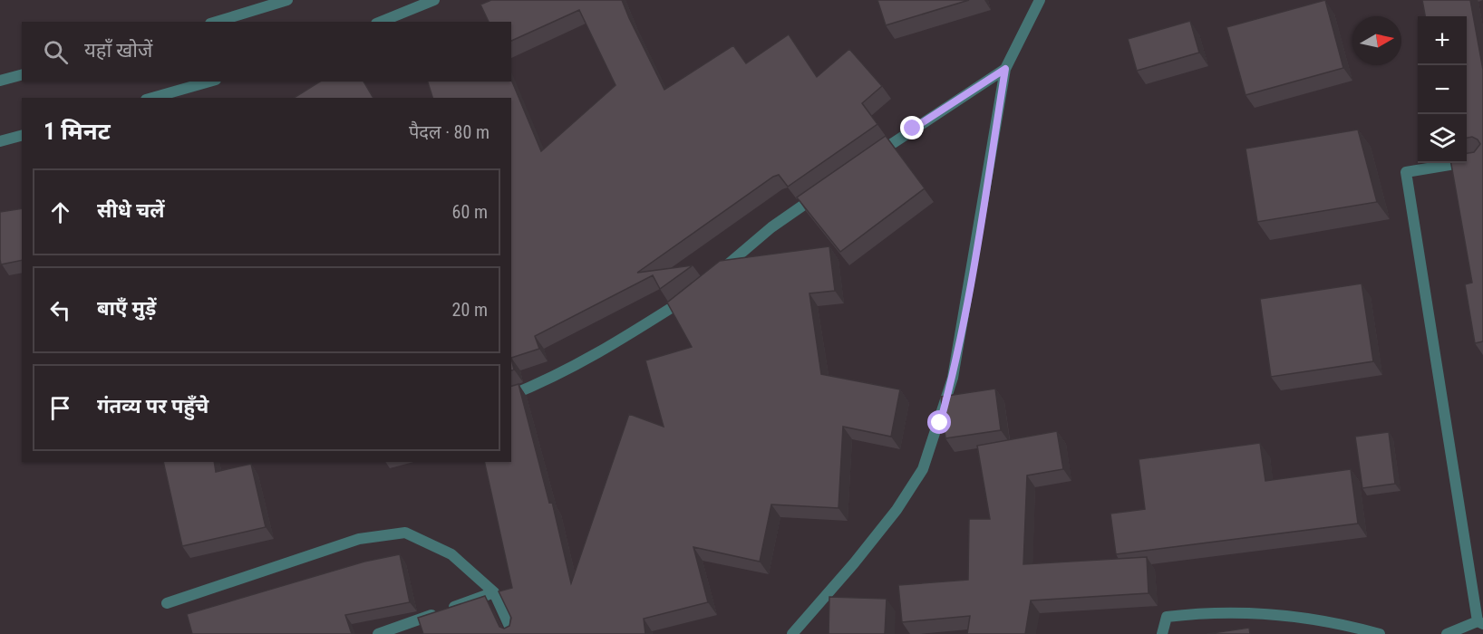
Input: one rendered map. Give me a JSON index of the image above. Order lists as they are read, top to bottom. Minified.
{"north":"right","page":{"map_buttons":["+","−"],"search":"यहाँ खोजें","heading":["1 मिनट","पैदल · 80 m"],"list":[["सीधे चलें","60 m"],["बाएँ मुड़ें","20 m"],"गंतव्य पर पहुँचे"]}}
